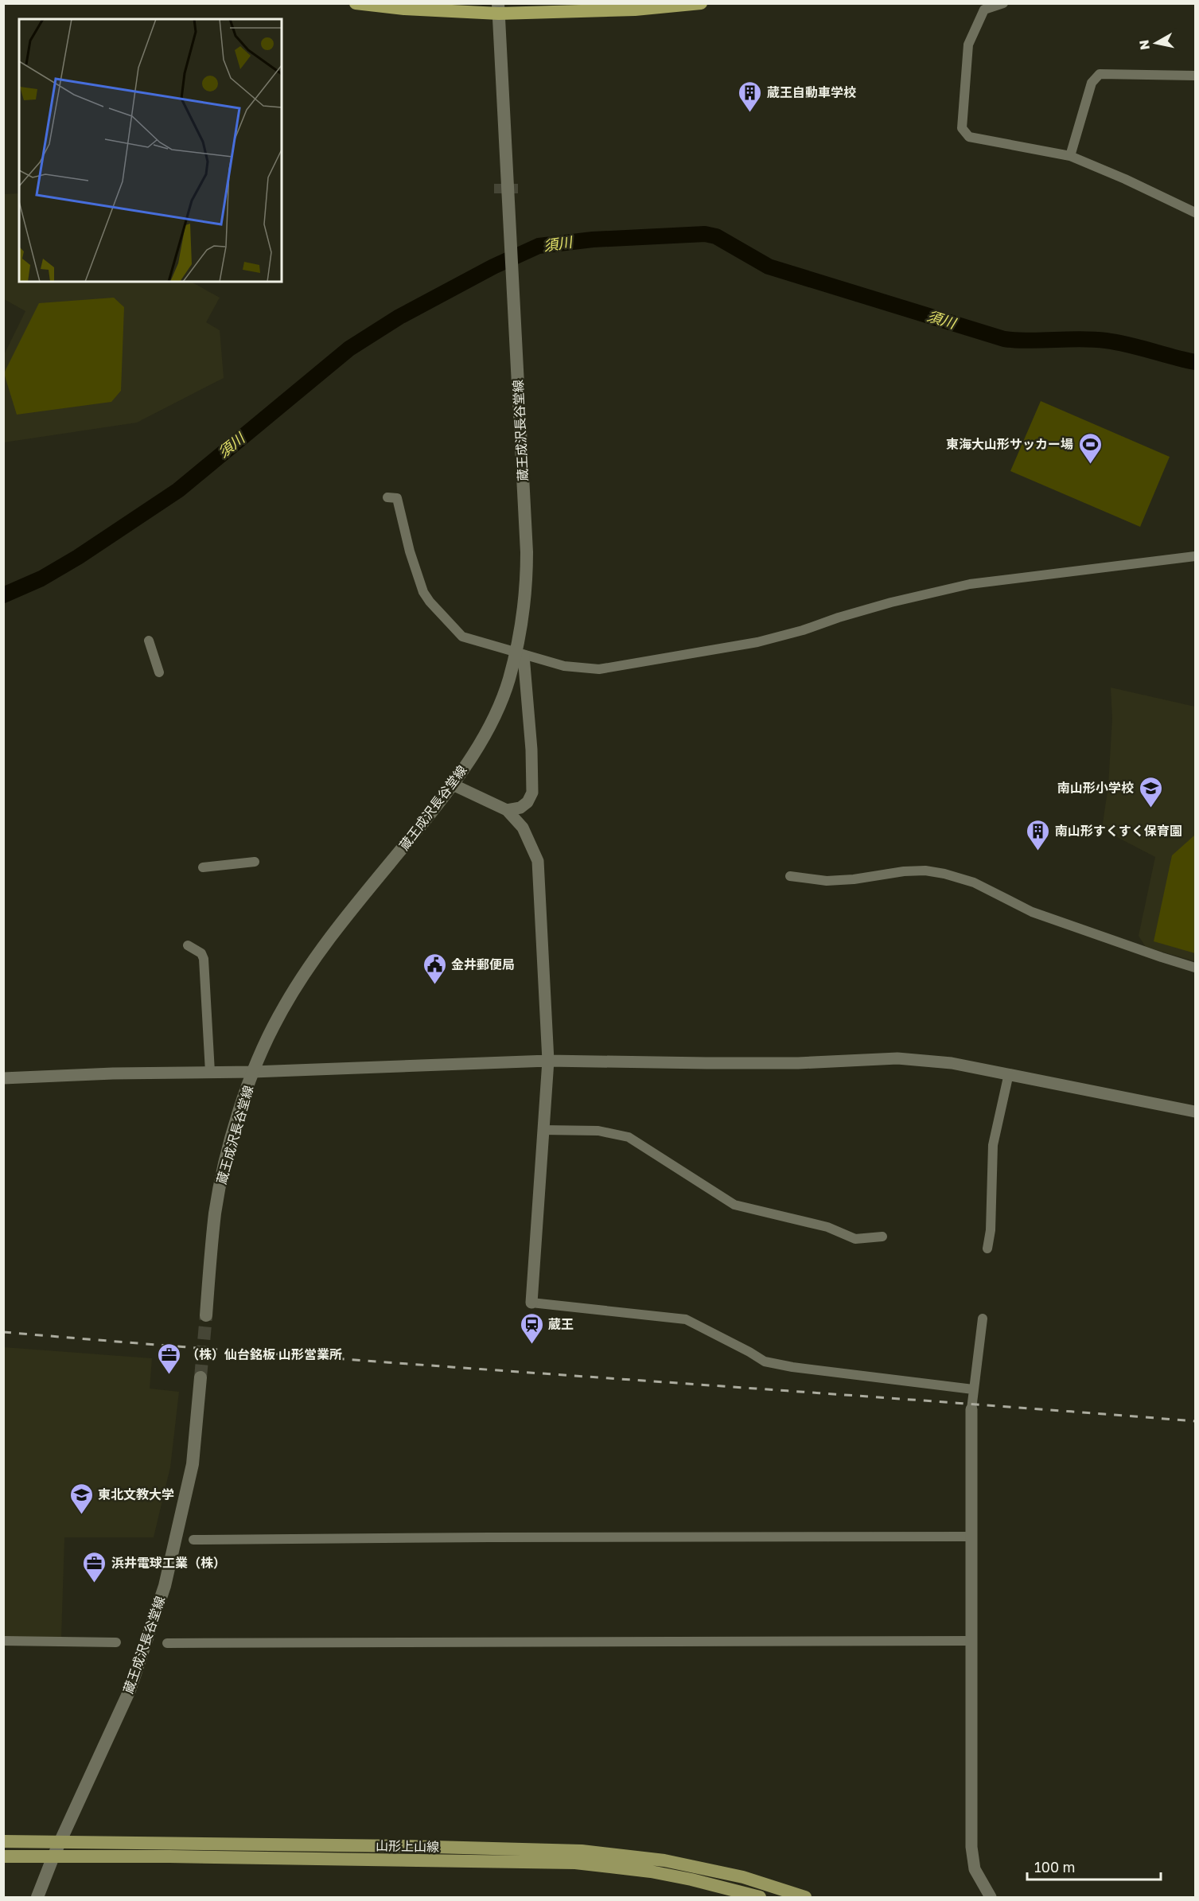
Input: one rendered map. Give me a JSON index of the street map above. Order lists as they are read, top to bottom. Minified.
{"streets":{"main road":["蔵王成沢長谷堂線","山形上山線"]},"crossings":[["蔵王成沢長谷堂線","山形上山線"]],"water":["須川"],"places":{"building":["蔵王自動車学校","南山形すくすく保育園"],"sports":["東海大山形サッカー場"],"school or university":["南山形小学校","東北文教大学"],"public building":["金井郵便局"],"station":["蔵王"],"office":["（株）仙台銘板 山形営業所","浜井電球工業（株）"]},"scale_bar":"100 m","north":"left"}
